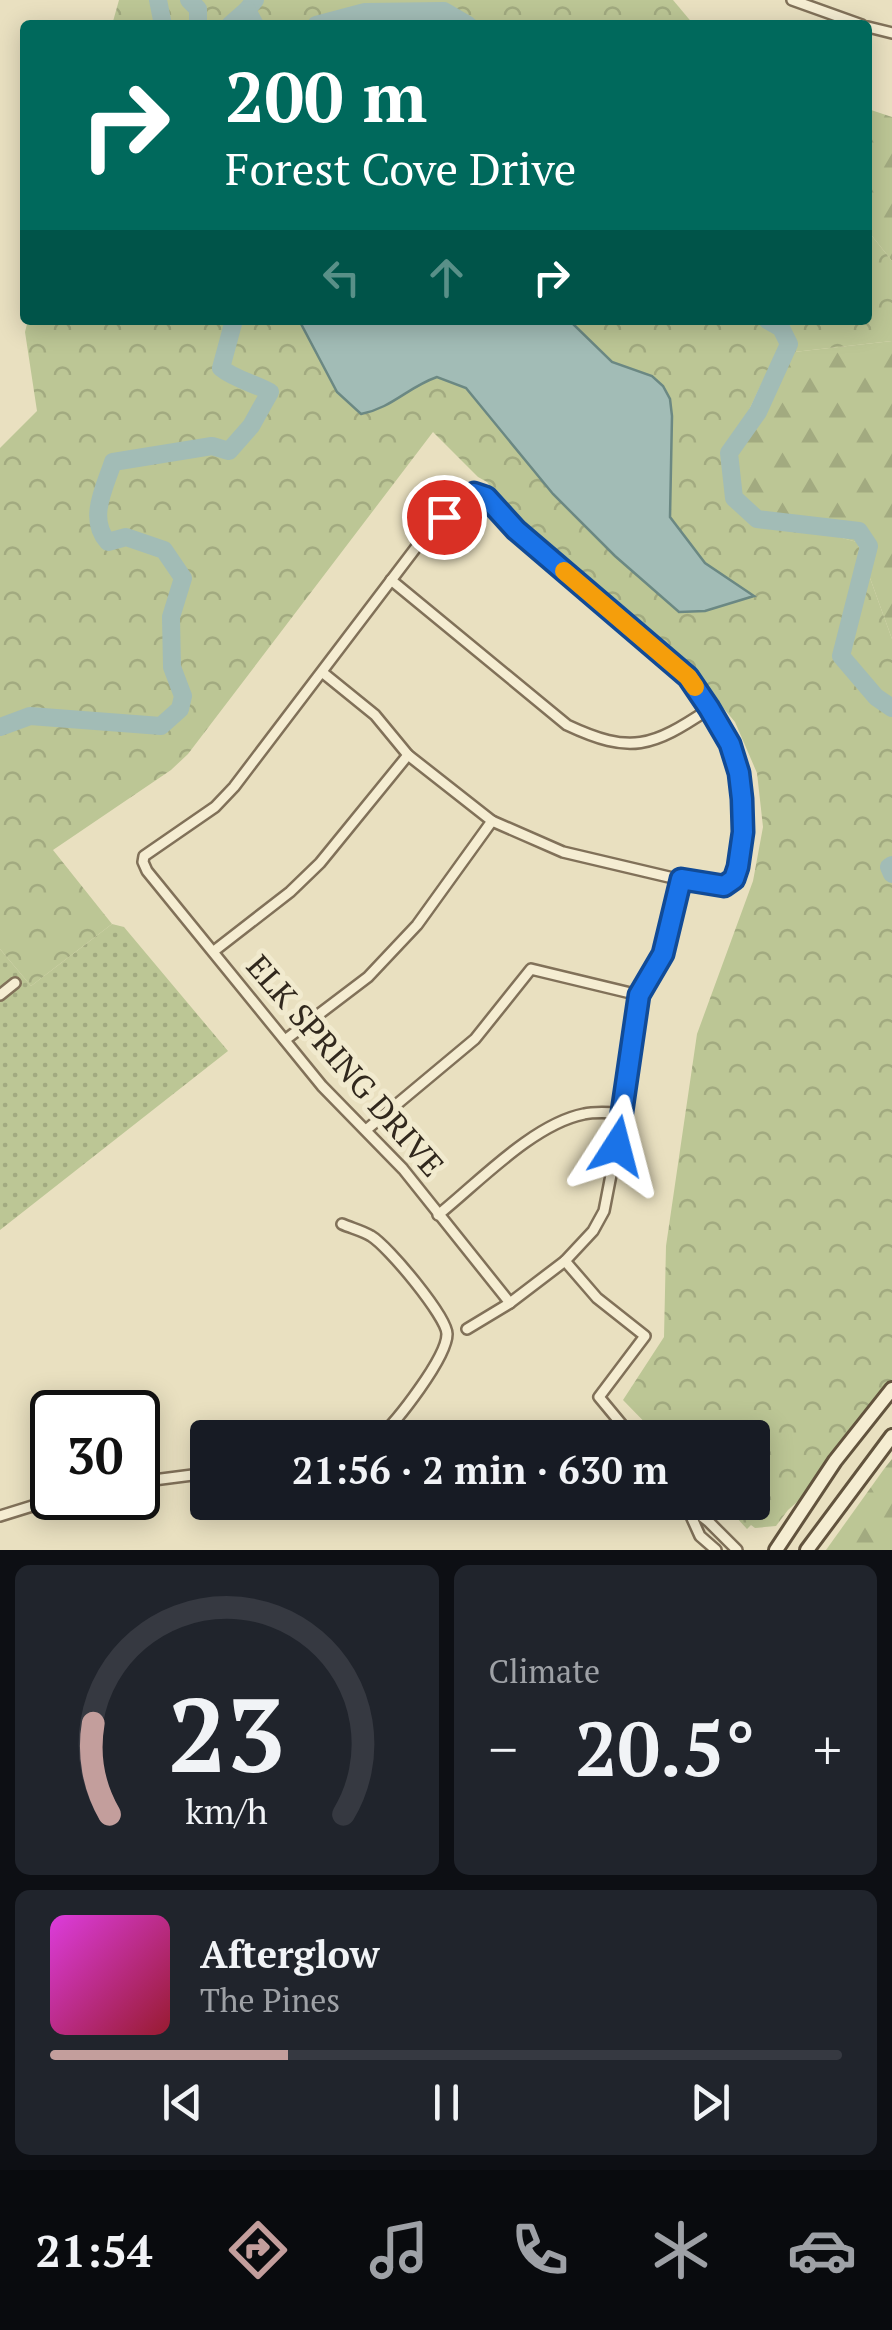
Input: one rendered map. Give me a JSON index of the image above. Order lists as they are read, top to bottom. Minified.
{"streets":{"street":["ELK SPRING DRIVE"]},"page":{"turn":["200 m","Forest Cove Drive"],"limit":"30","trip":"21:56 · 2 min · 630 m","tile":"Climate","heat":["−","20.5°","+"],"song":["Afterglow","The Pines"],"tabs":"21:54","gauge":["23","km/h"]}}
